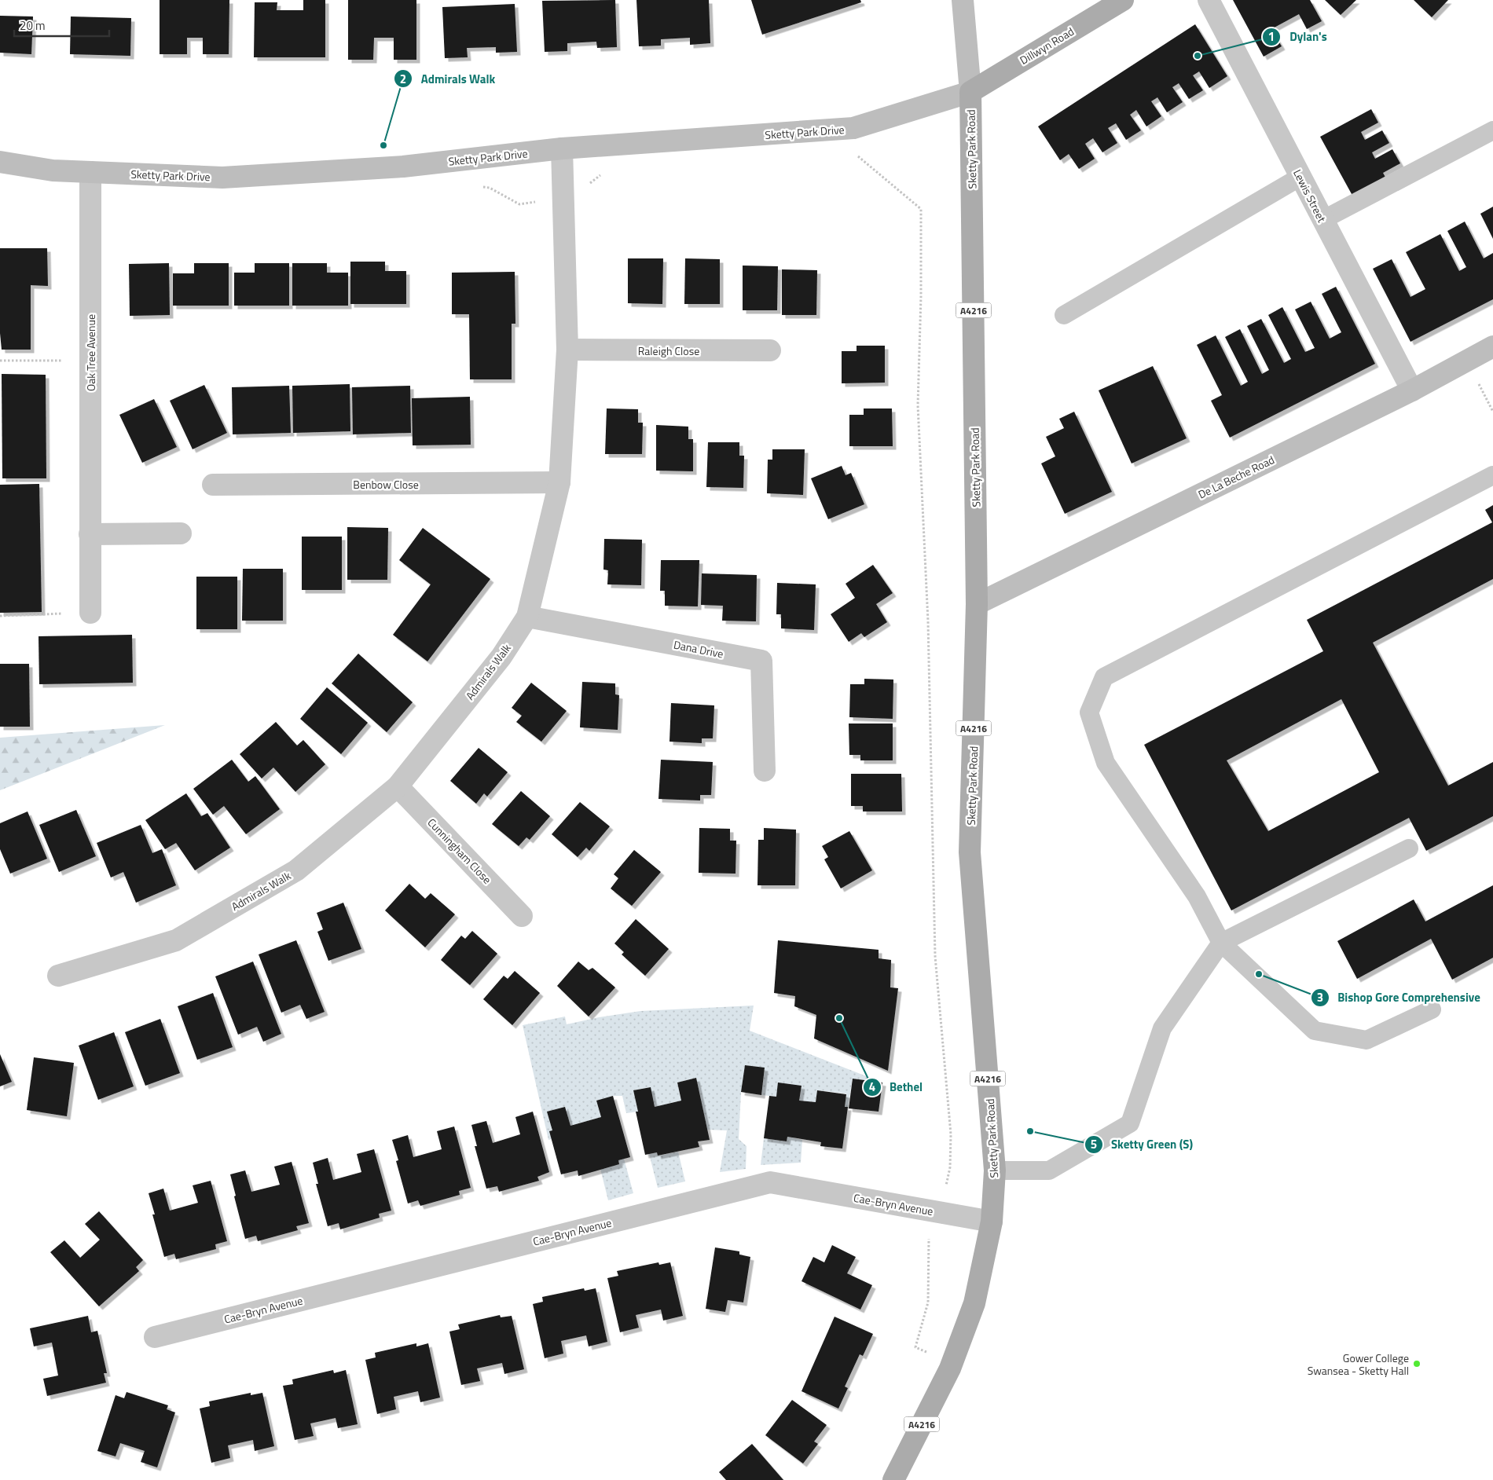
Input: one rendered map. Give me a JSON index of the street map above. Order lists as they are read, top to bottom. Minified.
{"streets":{"main road":["Dillwyn Road","Sketty Park Road","A4216"],"street":["Sketty Park Drive","Lewis Street","Raleigh Close","Oak Tree Avenue","De La Beche Road","Benbow Close","Dana Drive","Admirals Walk","Cunningham Close","Cae-Bryn Avenue"]},"crossings":[["Dillwyn Road","Sketty Park Drive"],["Dillwyn Road","Sketty Park Road"],["Sketty Park Drive","Sketty Park Road"],["Sketty Park Drive","Oak Tree Avenue"],["Sketty Park Drive","Admirals Walk"],["Sketty Park Road","De La Beche Road"],["Sketty Park Road","Cae-Bryn Avenue"],["Lewis Street","De La Beche Road"],["Raleigh Close","Admirals Walk"],["Benbow Close","Admirals Walk"],["Dana Drive","Admirals Walk"],["Admirals Walk","Cunningham Close"]],"places":["Dylan's","Admirals Walk","Bishop Gore Comprehensive","Bethel","Sketty Green (S)","Gower College Swansea - Sketty Hall"],"scale_bar":"20 m"}
